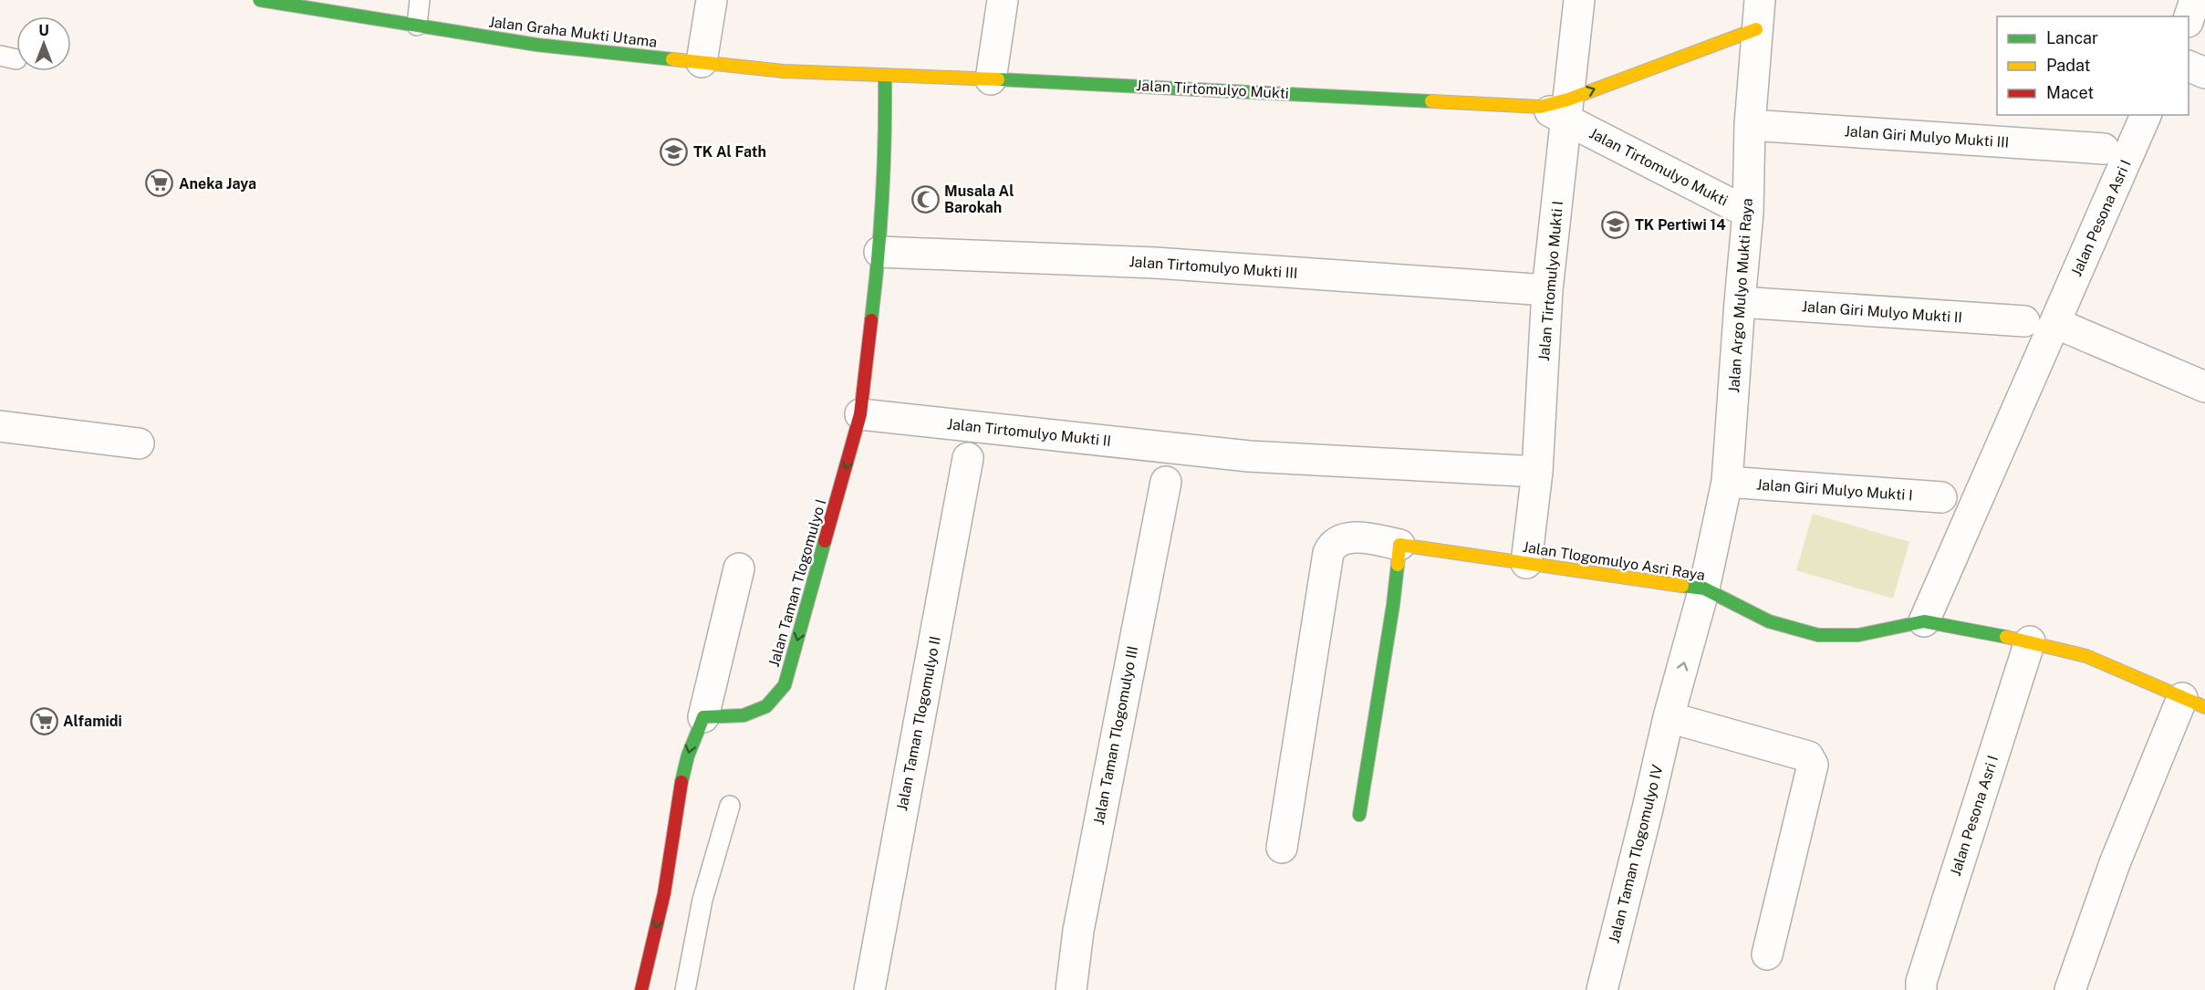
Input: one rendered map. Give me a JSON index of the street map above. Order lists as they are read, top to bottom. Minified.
{"streets":{"street":["Jalan Graha Mukti Utama","Jalan Tirtomulyo Mukti","Jalan Giri Mulyo Mukti III","Jalan Pesona Asri I","Jalan Tirtomulyo Mukti III","Jalan Tirtomulyo Mukti I","Jalan Argo Mulyo Mukti Raya","Jalan Giri Mulyo Mukti II","Jalan Tirtomulyo Mukti II","Jalan Giri Mulyo Mukti I","Jalan Tlogomulyo Asri Raya","Jalan Taman Tlogomulyo I","Jalan Taman Tlogomulyo II","Jalan Taman Tlogomulyo III","Jalan Taman Tlogomulyo IV"]},"crossings":[["Jalan Graha Mukti Utama","Jalan Tirtomulyo Mukti"],["Jalan Tirtomulyo Mukti","Jalan Tirtomulyo Mukti I"],["Jalan Tirtomulyo Mukti","Jalan Argo Mulyo Mukti Raya"],["Jalan Giri Mulyo Mukti III","Jalan Argo Mulyo Mukti Raya"],["Jalan Pesona Asri I","Jalan Tlogomulyo Asri Raya"],["Jalan Tirtomulyo Mukti III","Jalan Tirtomulyo Mukti I"],["Jalan Tirtomulyo Mukti I","Jalan Tirtomulyo Mukti II"],["Jalan Tirtomulyo Mukti I","Jalan Tlogomulyo Asri Raya"],["Jalan Argo Mulyo Mukti Raya","Jalan Giri Mulyo Mukti II"],["Jalan Argo Mulyo Mukti Raya","Jalan Giri Mulyo Mukti I"],["Jalan Argo Mulyo Mukti Raya","Jalan Tlogomulyo Asri Raya"],["Jalan Argo Mulyo Mukti Raya","Jalan Taman Tlogomulyo IV"],["Jalan Tirtomulyo Mukti II","Jalan Taman Tlogomulyo I"],["Jalan Tlogomulyo Asri Raya","Jalan Taman Tlogomulyo IV"]],"places":{"school or university":["TK Al Fath","TK Pertiwi 14"],"supermarket":["Aneka Jaya","Alfamidi"],"mosque":["Musala Al Barokah"]},"legend":["Lancar","Padat","Macet"],"north":"top"}
